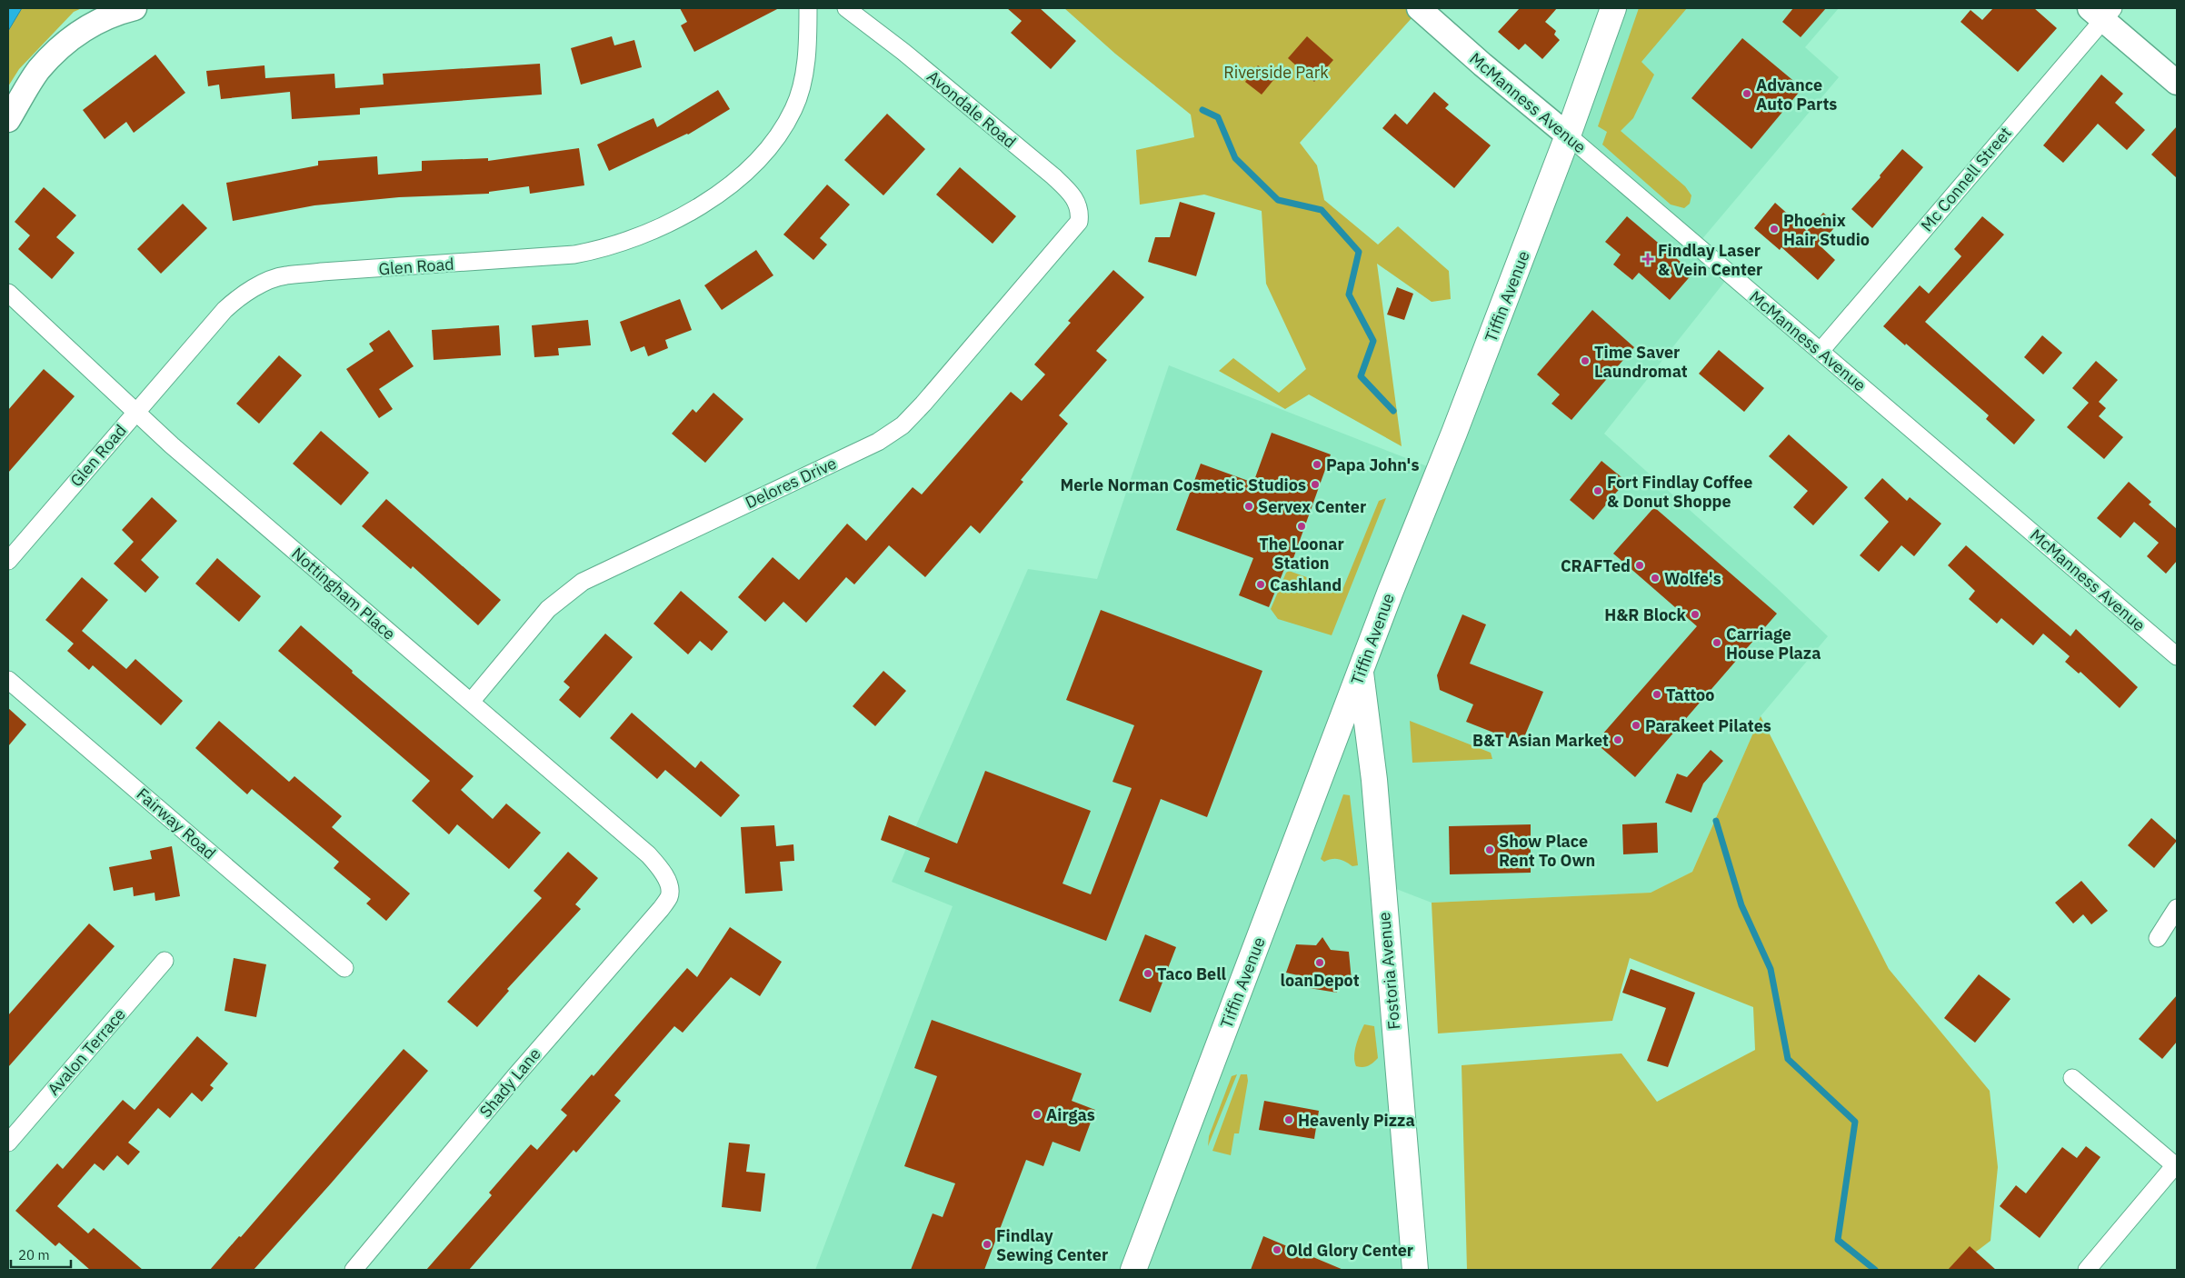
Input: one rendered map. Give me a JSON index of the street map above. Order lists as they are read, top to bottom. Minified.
{"streets":{"main road":["Tiffin Avenue","Fostoria Avenue"],"street":["McManness Avenue","Avondale Road","Mc Connell Street","Glen Road","Delores Drive","Nottingham Place","Fairway Road","Avalon Terrace","Shady Lane"]},"crossings":[["McManness Avenue","Mc Connell Street"],["McManness Avenue","Tiffin Avenue"],["Avondale Road","Delores Drive"],["Glen Road","Nottingham Place"],["Tiffin Avenue","Fostoria Avenue"],["Delores Drive","Nottingham Place"],["Nottingham Place","Shady Lane"]],"parks":["Riverside Park"],"places":{"other":["Advance Auto Parts","Phoenix Hair Studio","Time Saver Laundromat","Papa John's","Merle Norman Cosmetic Studios","Fort Findlay Coffee & Donut Shoppe","Servex Center","The Loonar Station","CRAFTed","Wolfe's","Cashland","H&R Block","Carriage House Plaza","Tattoo","Parakeet Pilates","B&T Asian Market","Show Place Rent To Own","loanDepot","Taco Bell","Airgas","Heavenly Pizza","Findlay Sewing Center","Old Glory Center"],"health":["Findlay Laser & Vein Center"]},"scale_bar":"20 m"}
